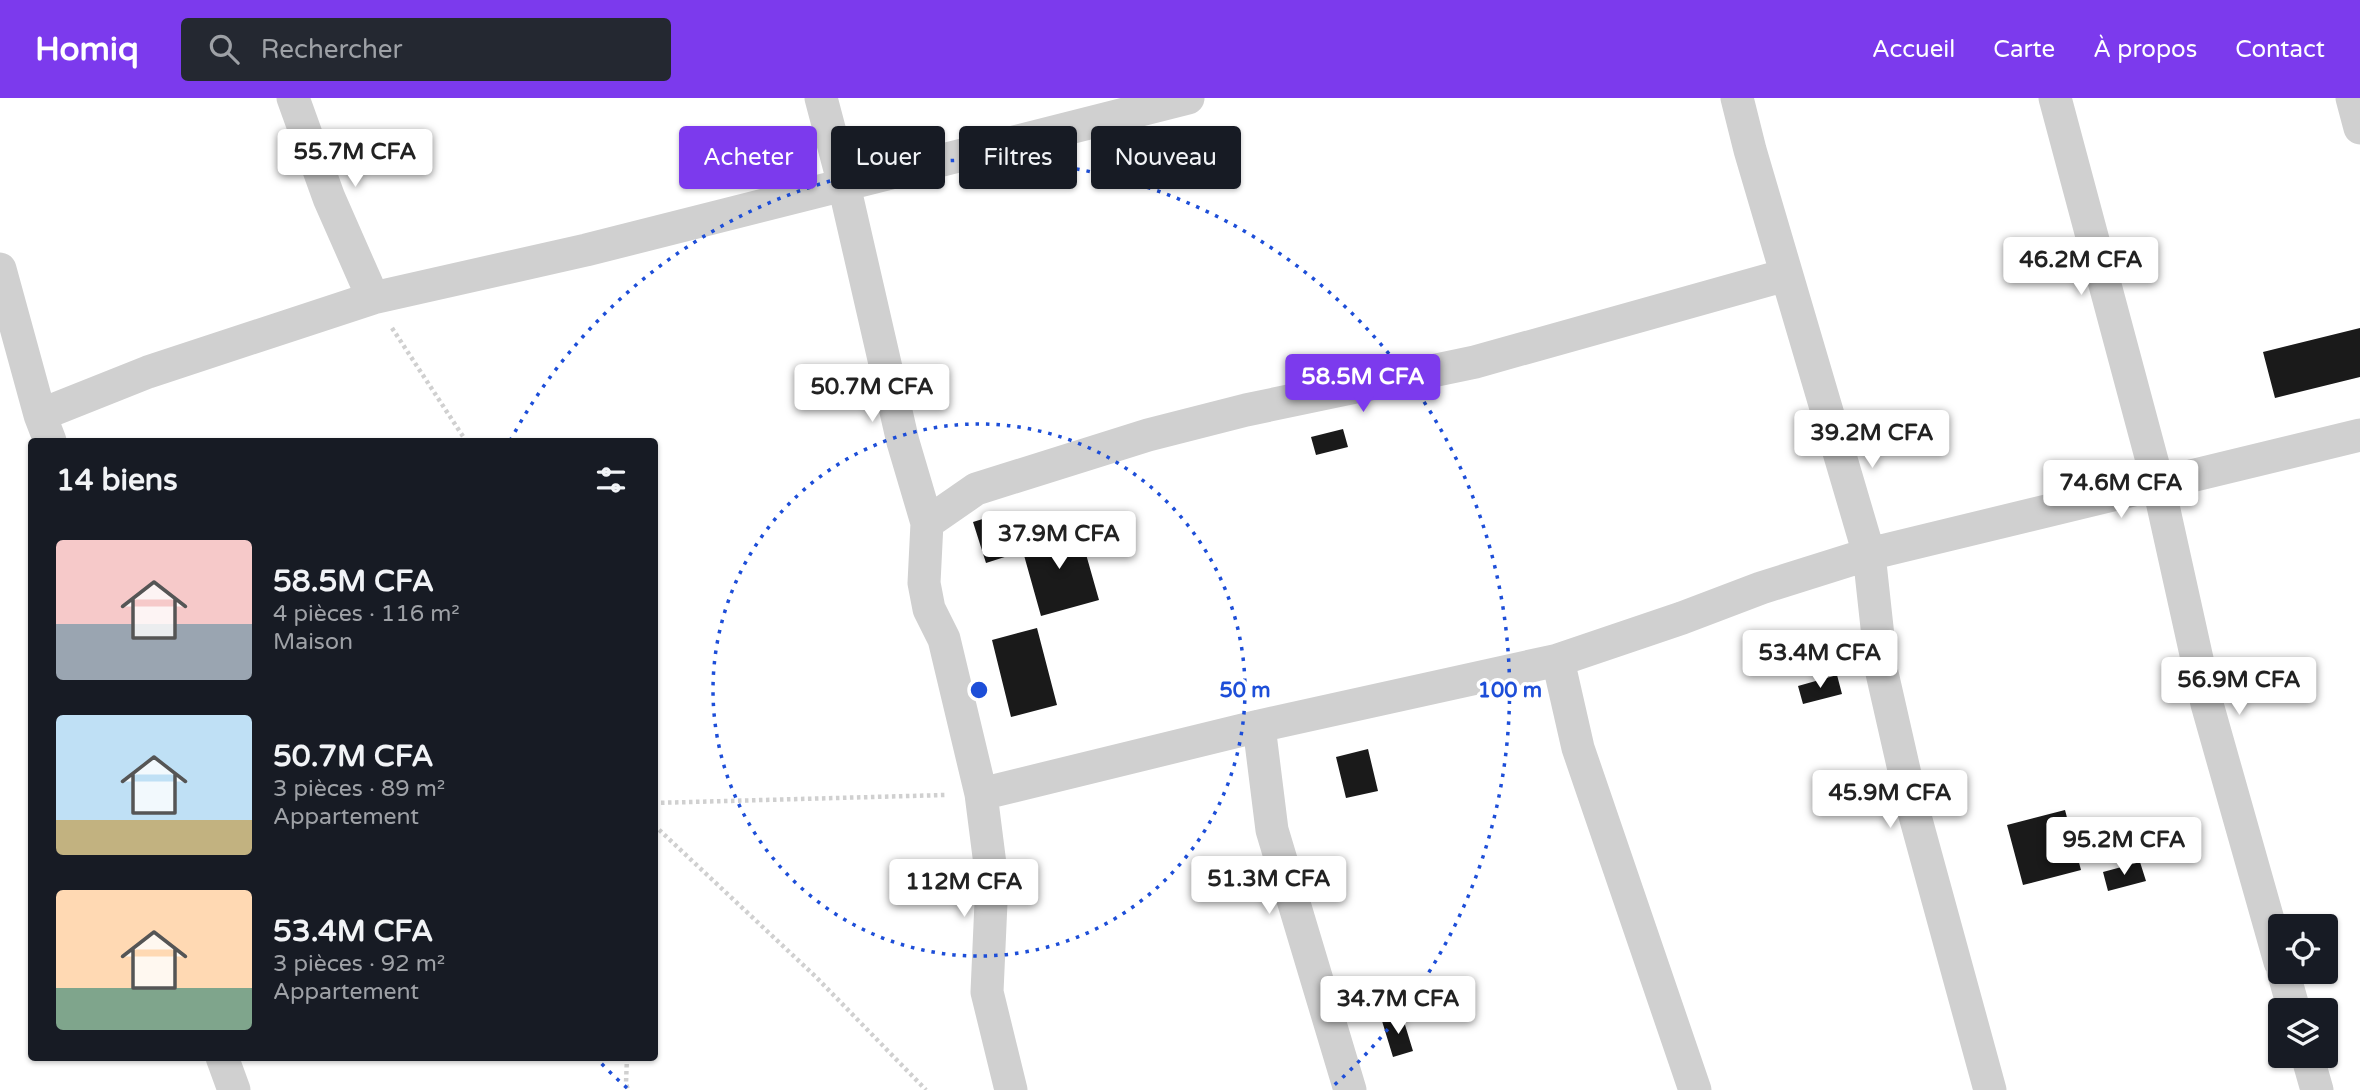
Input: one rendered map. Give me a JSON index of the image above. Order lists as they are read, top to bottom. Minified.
{"page":{"header":"Homiq","search":"Rechercher","nav":["Accueil","Carte","À propos","Contact"],"chip":["Acheter","Louer","Filtres","Nouveau"],"price":["55.7M CFA","46.2M CFA","58.5M CFA","50.7M CFA","39.2M CFA","74.6M CFA","37.9M CFA","53.4M CFA","56.9M CFA","45.9M CFA","95.2M CFA","51.3M CFA","112M CFA","34.7M CFA"],"heading":"14 biens","list":[{"name":"58.5M CFA","note":"4 pièces · 116 m² · Maison"},{"name":"50.7M CFA","note":"3 pièces · 89 m² · Appartement"},{"name":"53.4M CFA","note":"3 pièces · 92 m² · Appartement"}]},"rings":["50 m","100 m"]}
